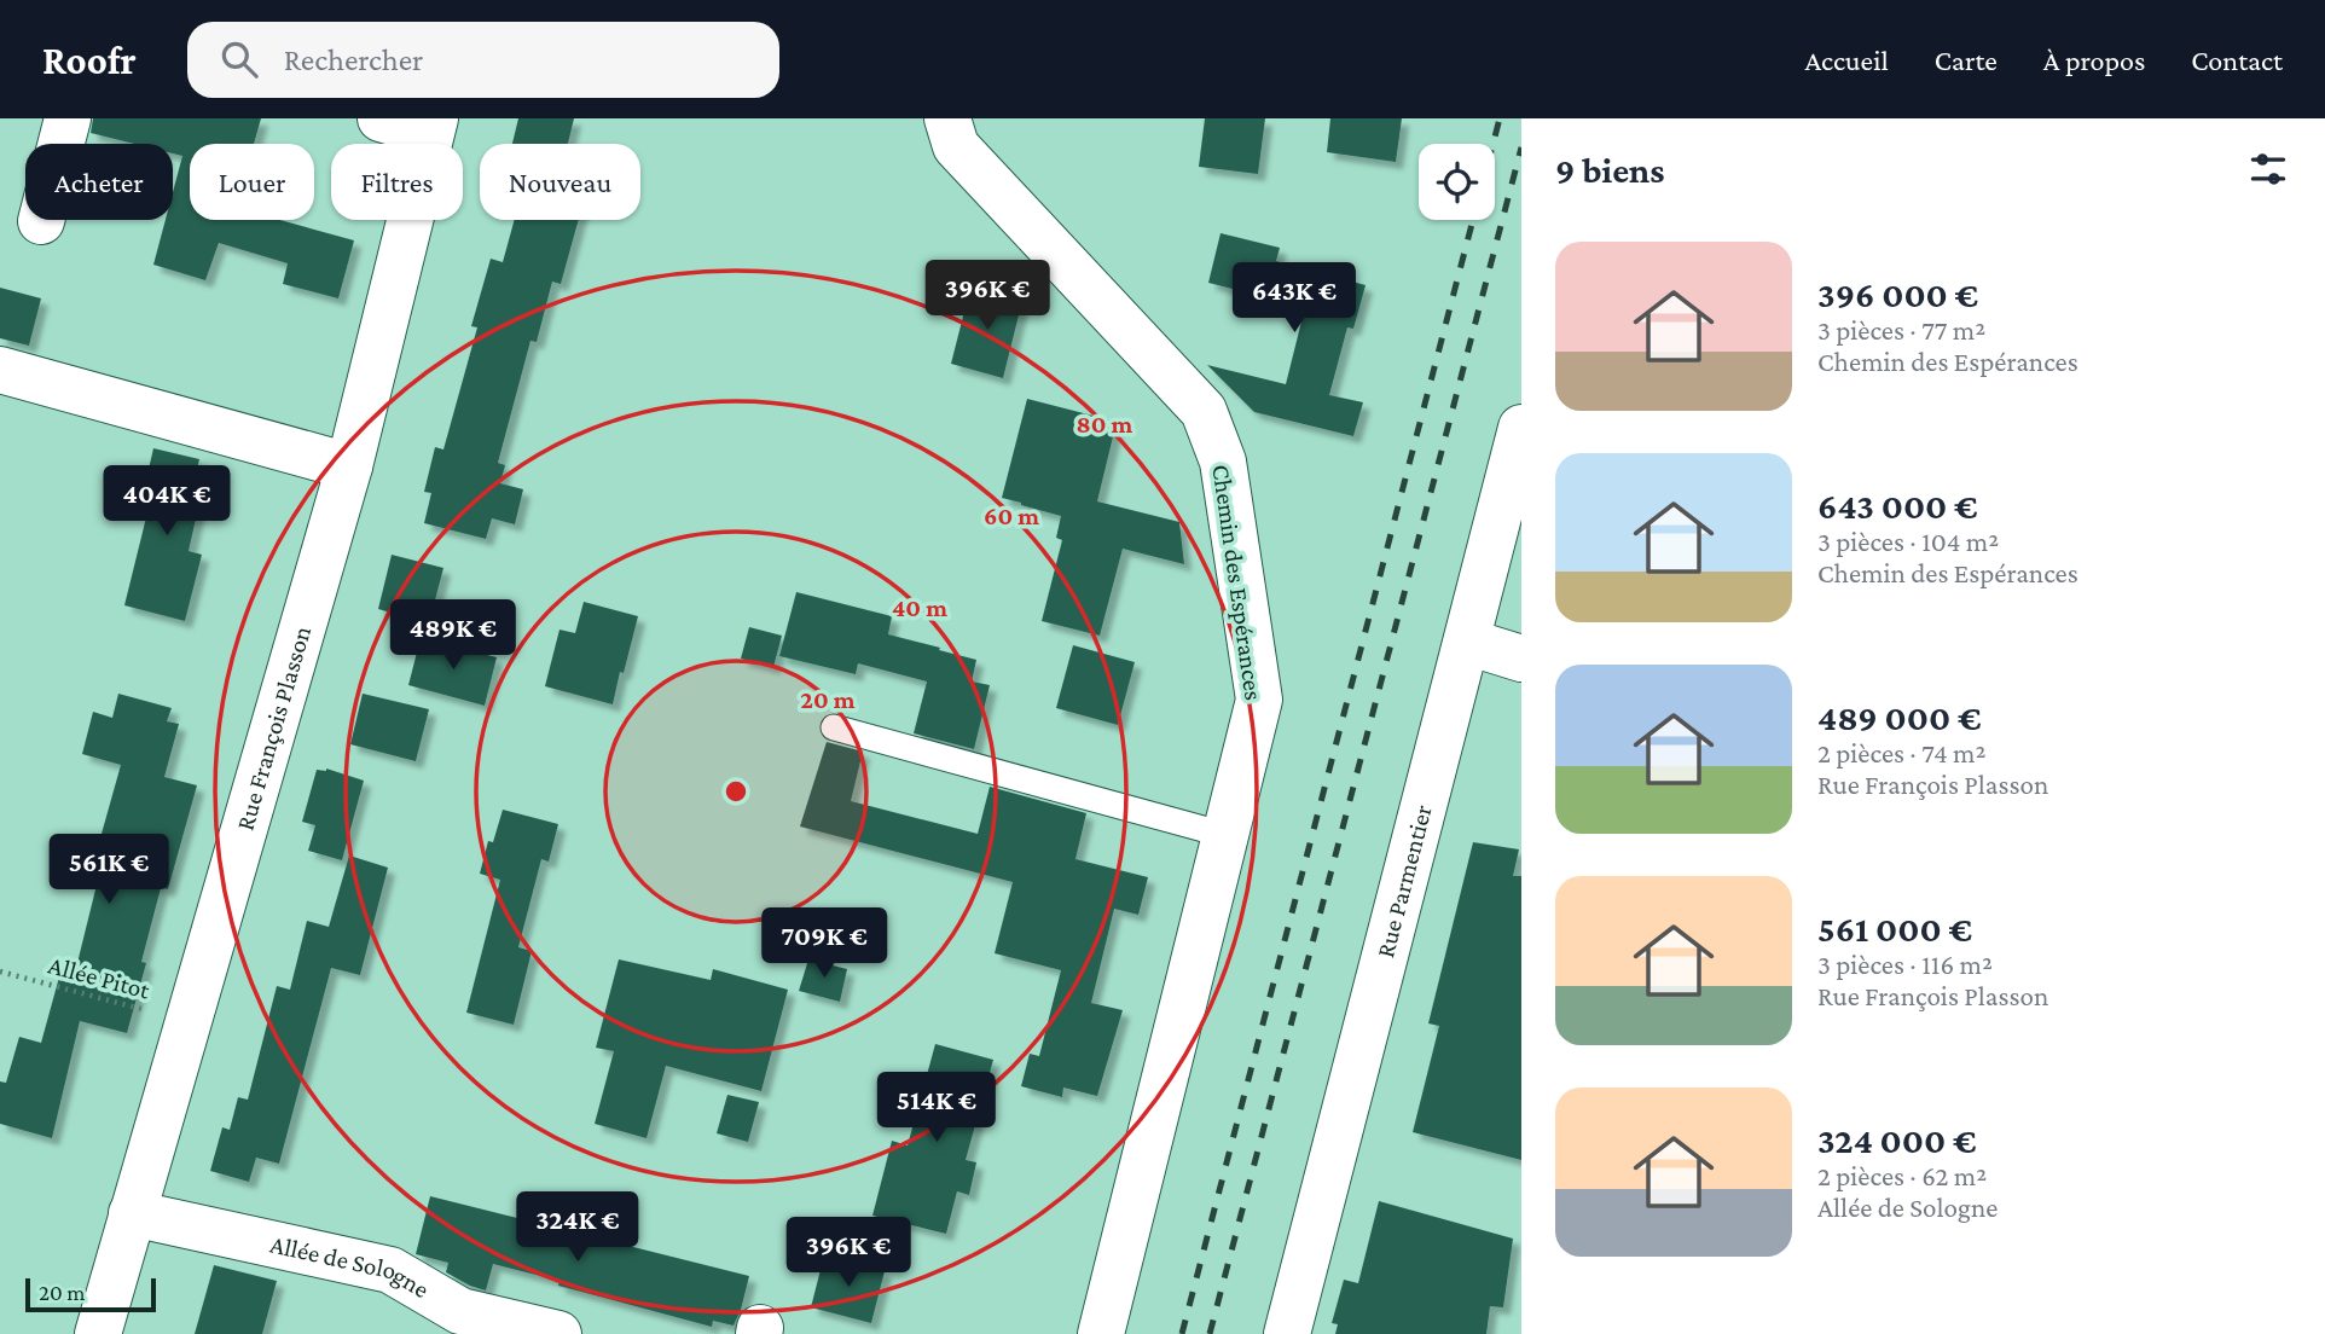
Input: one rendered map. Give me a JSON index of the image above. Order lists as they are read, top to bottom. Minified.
{"streets":{"street":["Chemin des Espérances","Rue François Plasson","Rue Parmentier","Allée de Sologne"],"path":["Allée Pitot"]},"crossings":[["Rue François Plasson","Allée Pitot"],["Rue François Plasson","Allée de Sologne"]],"scale_bar":"20 m","page":{"header":"Roofr","search":"Rechercher","nav":["Accueil","Carte","À propos","Contact"],"heading":"9 biens","chip":["Acheter","Louer","Filtres","Nouveau"],"list":[{"name":"396 000 €","note":"3 pièces · 77 m² · Chemin des Espérances"},{"name":"643 000 €","note":"3 pièces · 104 m² · Chemin des Espérances"},{"name":"489 000 €","note":"2 pièces · 74 m² · Rue François Plasson"},{"name":"561 000 €","note":"3 pièces · 116 m² · Rue François Plasson"},{"name":"324 000 €","note":"2 pièces · 62 m² · Allée de Sologne"}],"price":["396K €","643K €","404K €","489K €","561K €","709K €","514K €","324K €","396K €"],"scale":"20 m"},"rings":["80 m","60 m","40 m","20 m"]}
